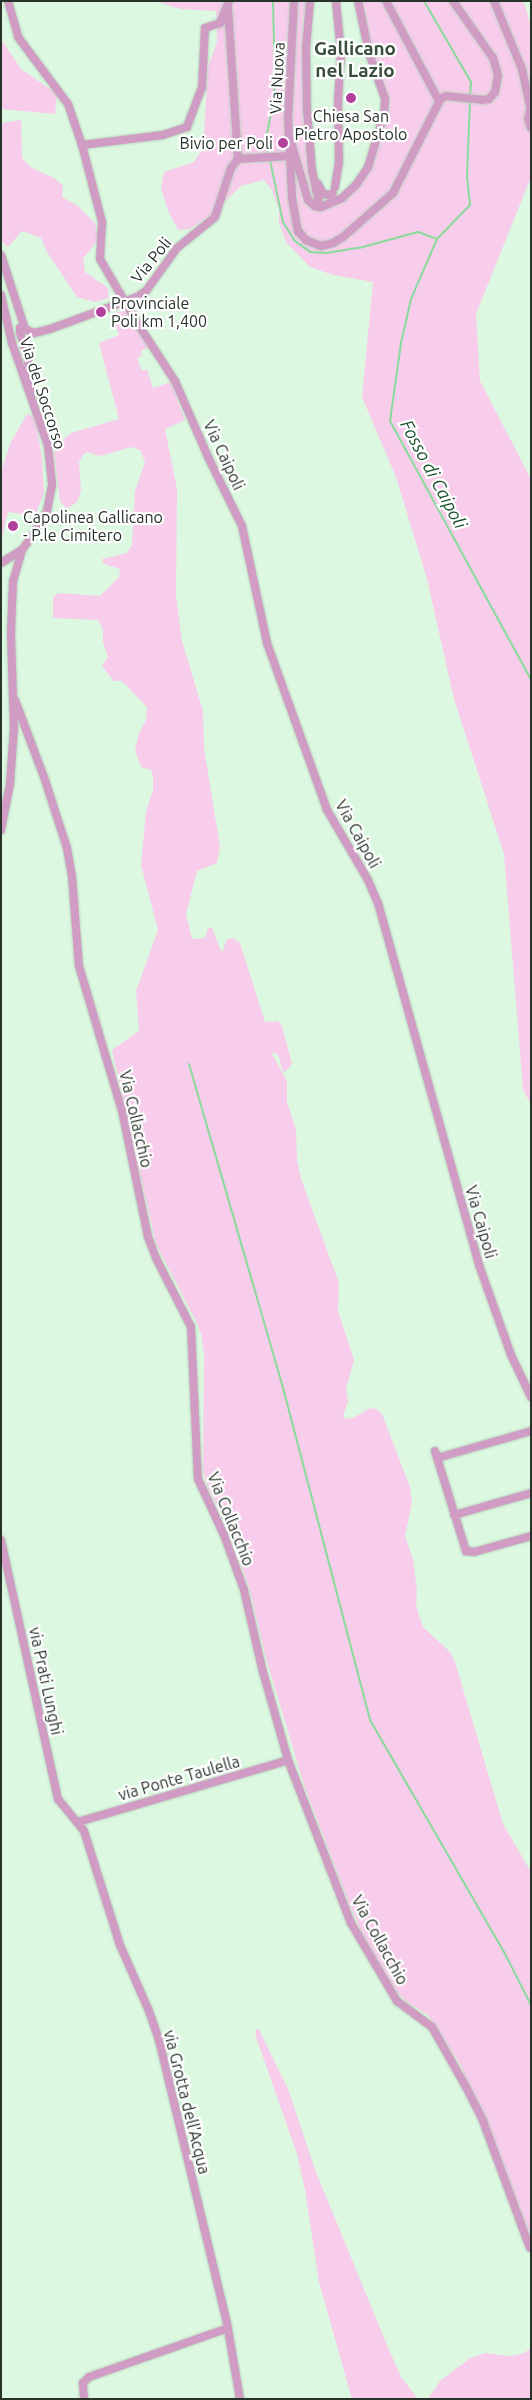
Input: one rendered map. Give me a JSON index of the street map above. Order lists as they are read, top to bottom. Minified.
{"streets":{"street":["Via Nuova","Via Poli","Via del Soccorso","Via Caipoli","Via Collacchio","via Prati Lunghi","via Ponte Taulella","via Grotta dell'Acqua"]},"crossings":[["Via Poli","Via Caipoli"],["Via del Soccorso","Via Collacchio"],["Via Collacchio","via Ponte Taulella"],["via Prati Lunghi","via Ponte Taulella"],["via Prati Lunghi","via Grotta dell'Acqua"],["via Ponte Taulella","via Grotta dell'Acqua"]],"districts":["Gallicano nel Lazio"],"water":["Fosso di Caipoli"],"places":["Chiesa San Pietro Apostolo","Bivio per Poli","Provinciale Poli km 1,400","Capolinea Gallicano - P.le Cimitero"]}
